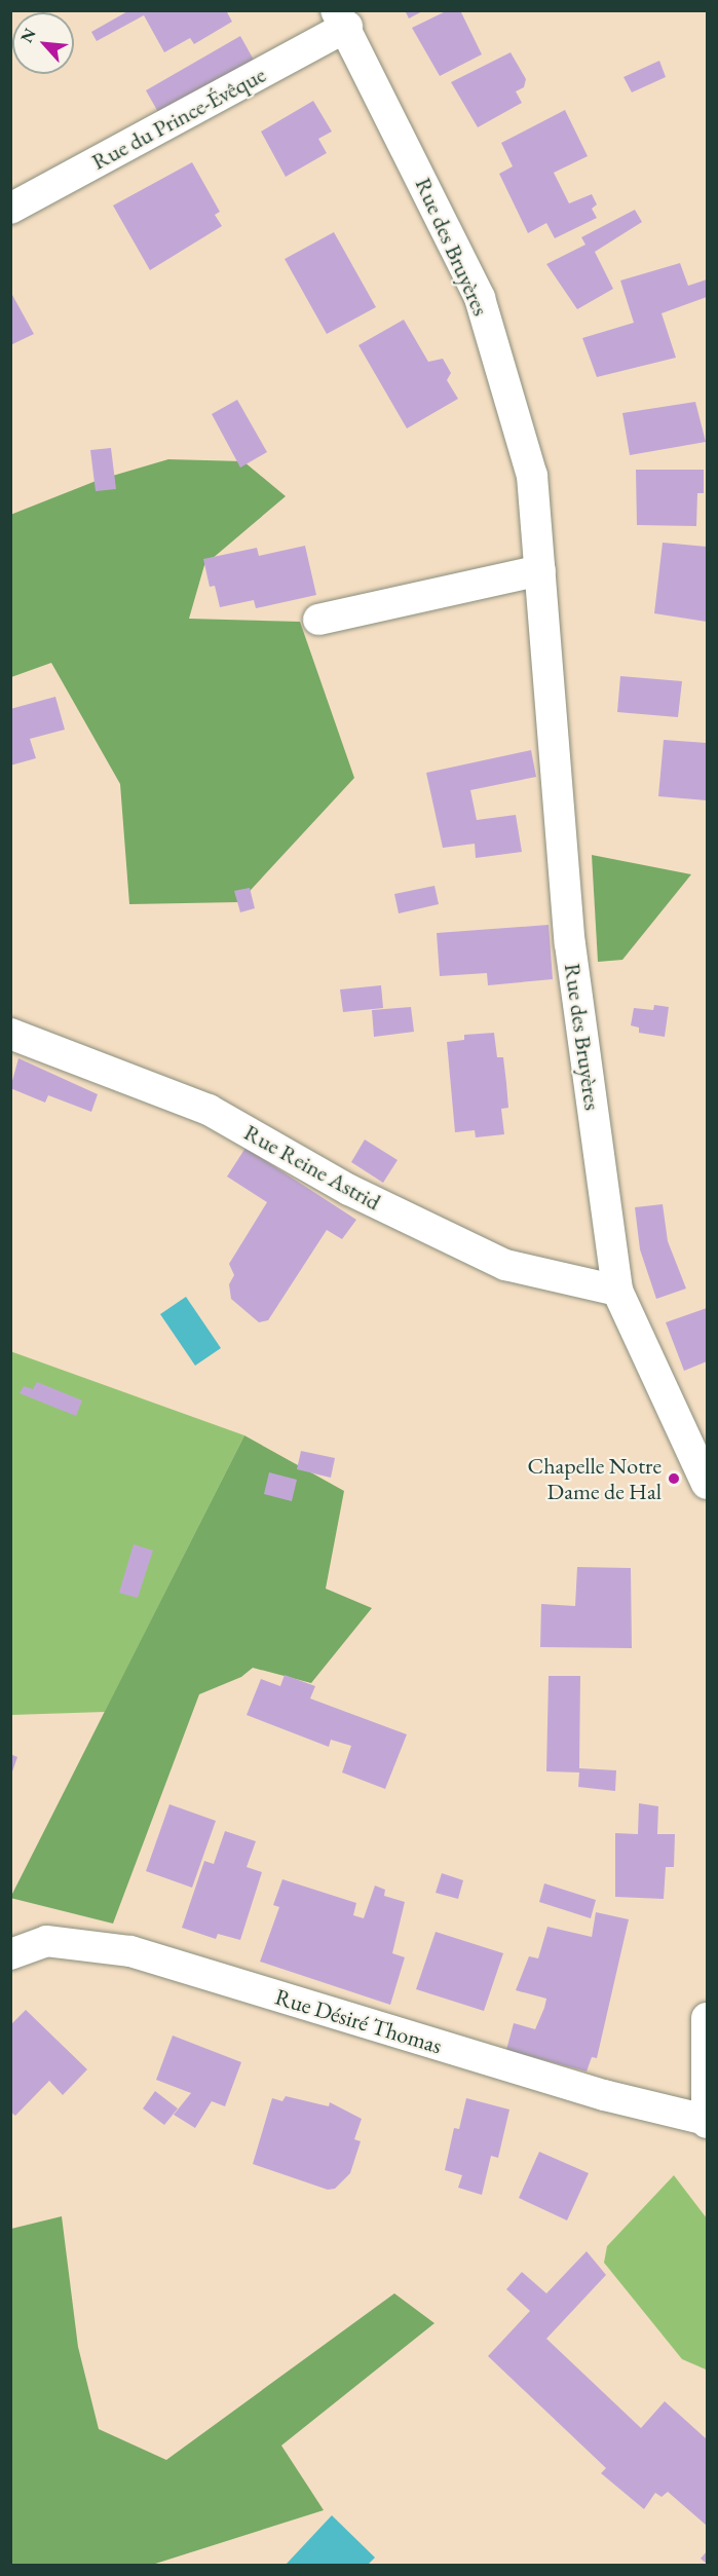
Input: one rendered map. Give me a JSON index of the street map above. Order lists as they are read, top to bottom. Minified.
{"streets":{"street":["Rue du Prince-Évêque","Rue des Bruyères","Rue Reine Astrid","Rue Désiré Thomas"]},"crossings":[["Rue du Prince-Évêque","Rue des Bruyères"],["Rue des Bruyères","Rue Reine Astrid"]],"places":["Chapelle Notre Dame de Hal"],"north":"top left"}
